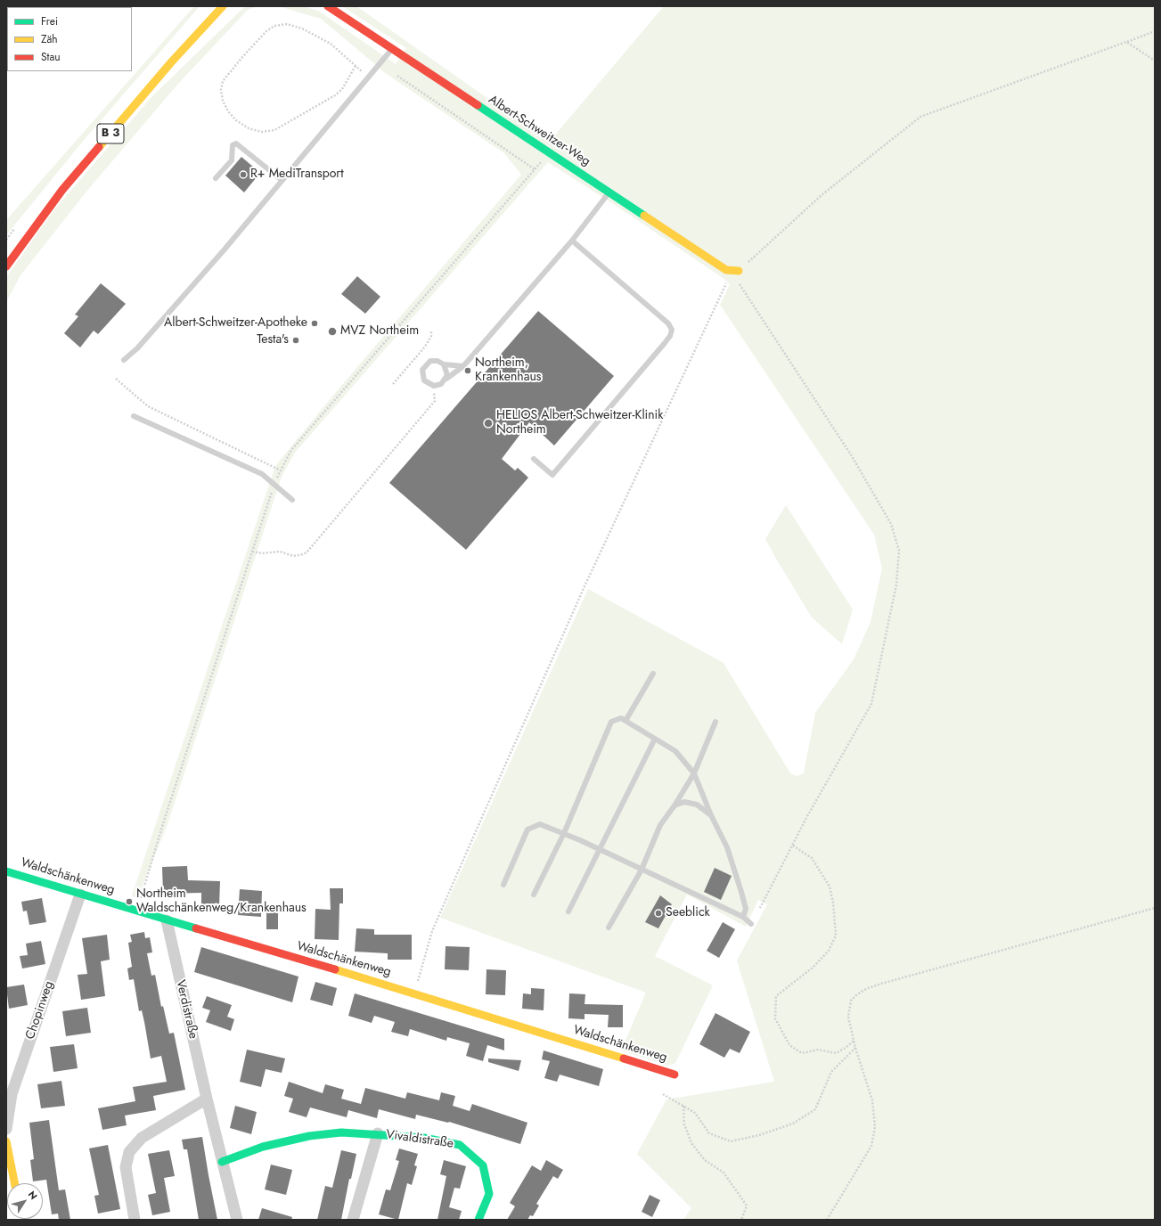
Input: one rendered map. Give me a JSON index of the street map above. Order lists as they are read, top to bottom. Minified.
{"streets":{"street":["Albert-Schweitzer-Weg","B 3","Waldschänkenweg","Verdistraße","Chopinweg","Vivaldistraße"]},"crossings":[["Waldschänkenweg","Verdistraße"],["Waldschänkenweg","Chopinweg"],["Verdistraße","Vivaldistraße"]],"places":["R+ MediTransport","Albert-Schweitzer-Apotheke","MVZ Northeim","Testa's","Northeim, Krankenhaus","HELIOS Albert-Schweitzer-Klinik Northeim","Northeim Waldschänkenweg/Krankenhaus","Seeblick"],"legend":["Frei","Zäh","Stau"],"north":"top right"}
